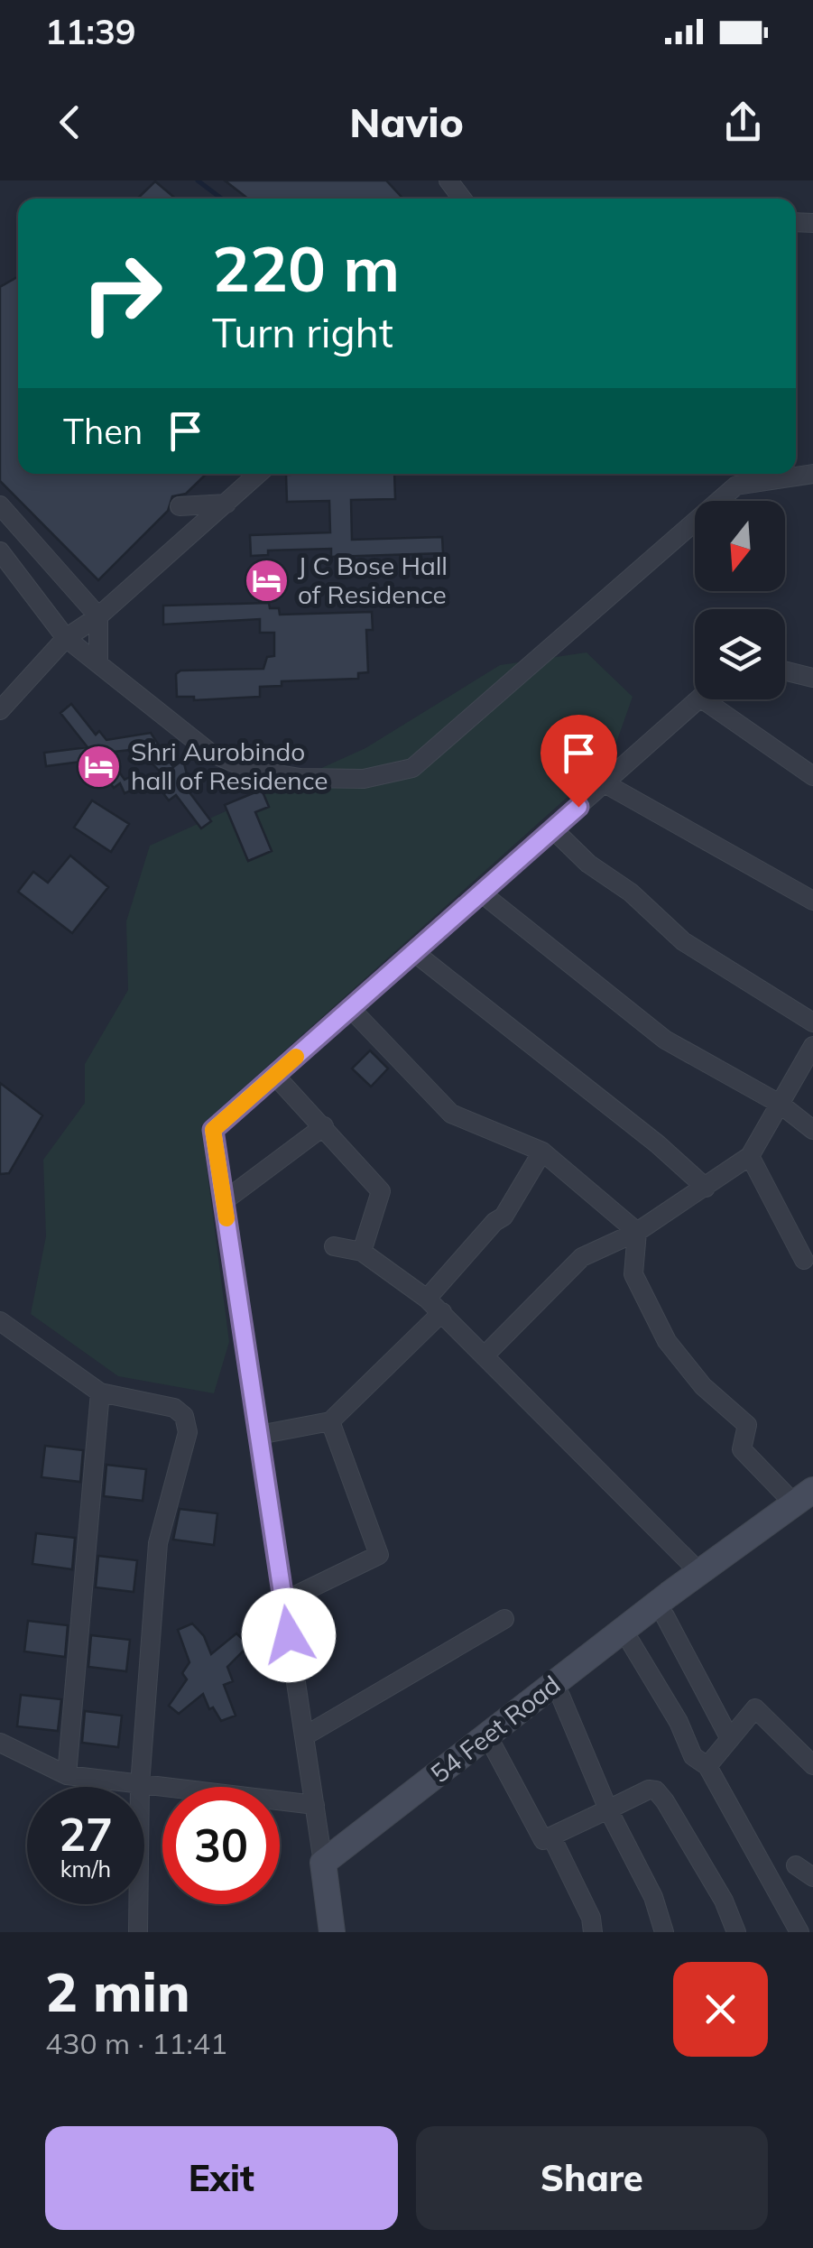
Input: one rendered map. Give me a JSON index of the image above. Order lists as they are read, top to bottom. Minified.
{"streets":{"street":["54 Feet Road"]},"places":{"hotel":["J C Bose Hall of Residence","Shri Aurobindo hall of Residence"]},"north":"bottom","page":{"status":"11:39","header":"Navio","turn":["220 m","Turn right"],"then":"Then","speed":"27 km/h","limit":"30","heading":["2 min","430 m · 11:41"],"buttons":["Exit","Share"]}}
